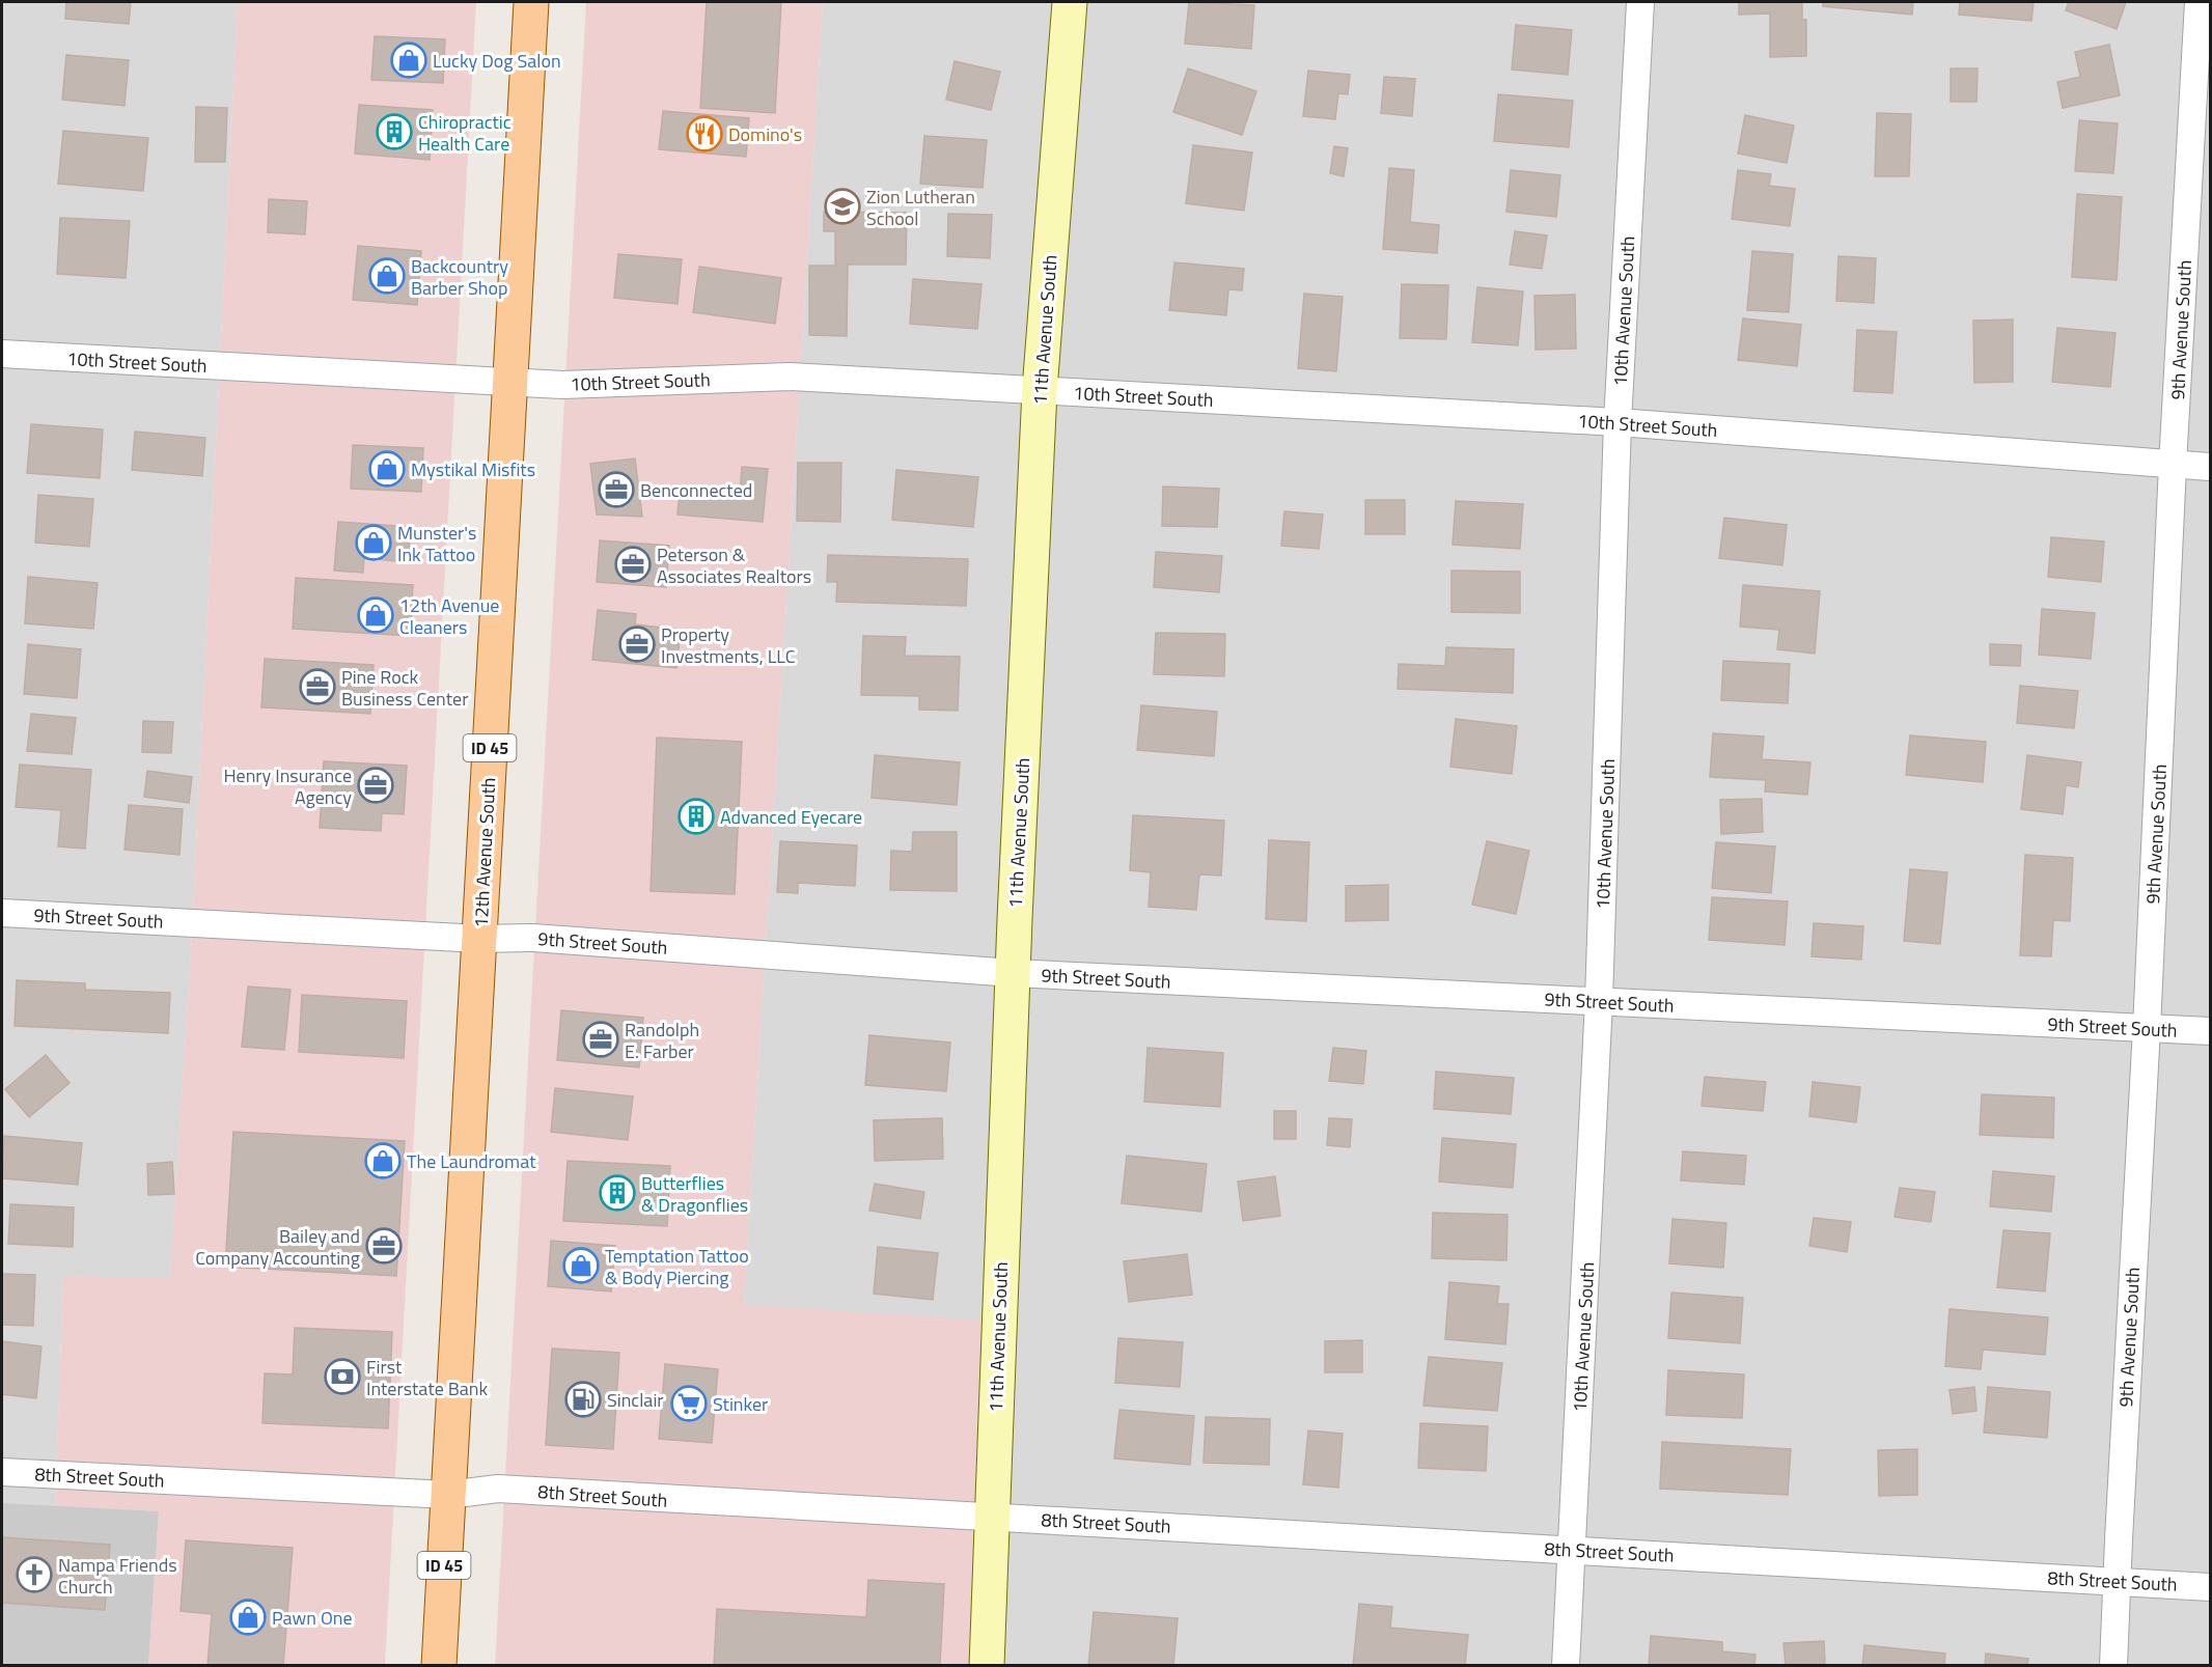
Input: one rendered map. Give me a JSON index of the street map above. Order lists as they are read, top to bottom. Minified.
{"streets":{"main road":["ID 45","12th Avenue South"],"street":["10th Avenue South","11th Avenue South","9th Avenue South","10th Street South","9th Street South","8th Street South"]},"crossings":[["10th Avenue South","10th Street South"],["10th Avenue South","9th Street South"],["10th Avenue South","8th Street South"],["11th Avenue South","10th Street South"],["11th Avenue South","9th Street South"],["11th Avenue South","8th Street South"],["9th Avenue South","10th Street South"],["9th Avenue South","9th Street South"],["9th Avenue South","8th Street South"],["10th Street South","12th Avenue South"],["12th Avenue South","9th Street South"],["12th Avenue South","8th Street South"]],"places":{"shop":["Lucky Dog Salon","Backcountry Barber Shop","Mystikal Misfits","Munster's Ink Tattoo","12th Avenue Cleaners","The Laundromat","Temptation Tattoo & Body Piercing","Pawn One"],"building":["Chiropractic Health Care","Advanced Eyecare","Butterflies & Dragonflies"],"restaurant":["Domino's"],"school or university":["Zion Lutheran School"],"office":["Benconnected","Peterson & Associates Realtors","Property Investments, LLC","Pine Rock Business Center","Henry Insurance Agency","Randolph E. Farber","Bailey and Company Accounting"],"bank":["First Interstate Bank"],"fuel station":["Sinclair"],"supermarket":["Stinker"],"church":["Nampa Friends Church"]}}
